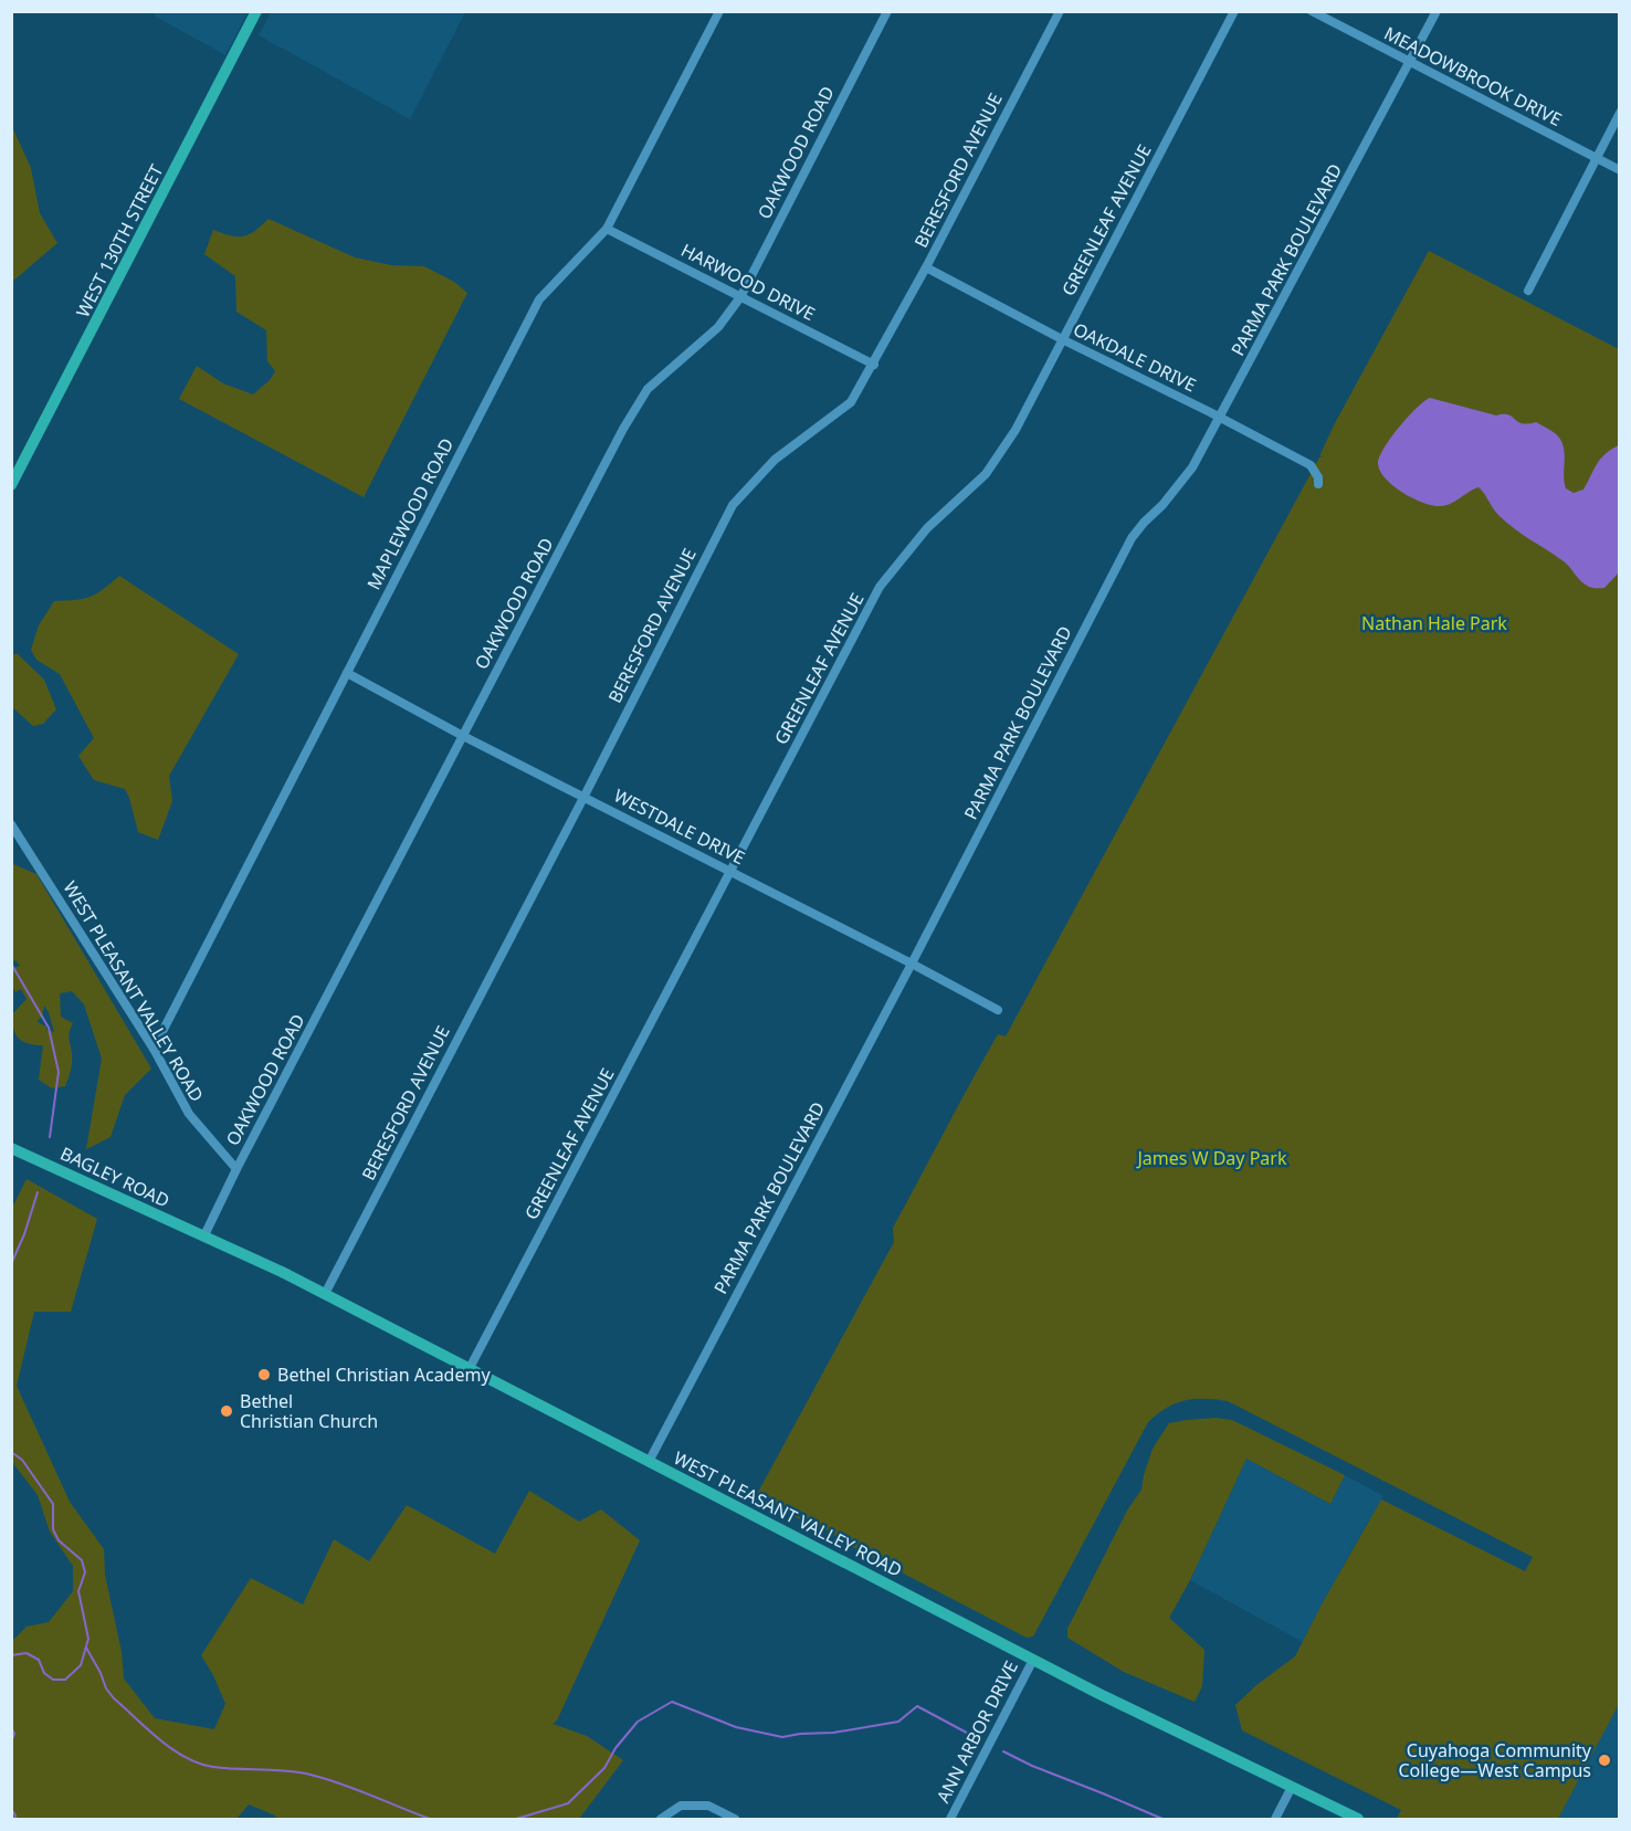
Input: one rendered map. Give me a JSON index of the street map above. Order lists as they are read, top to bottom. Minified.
{"streets":{"main road":["WEST 130TH STREET","WEST PLEASANT VALLEY ROAD","BAGLEY ROAD"],"street":["MEADOWBROOK DRIVE","OAKWOOD ROAD","BERESFORD AVENUE","GREENLEAF AVENUE","PARMA PARK BOULEVARD","HARWOOD DRIVE","OAKDALE DRIVE","MAPLEWOOD ROAD","WESTDALE DRIVE","ANN ARBOR DRIVE"]},"crossings":[["MEADOWBROOK DRIVE","PARMA PARK BOULEVARD"],["OAKWOOD ROAD","HARWOOD DRIVE"],["OAKWOOD ROAD","WESTDALE DRIVE"],["OAKWOOD ROAD","WEST PLEASANT VALLEY ROAD"],["OAKWOOD ROAD","BAGLEY ROAD"],["BERESFORD AVENUE","HARWOOD DRIVE"],["BERESFORD AVENUE","OAKDALE DRIVE"],["BERESFORD AVENUE","WESTDALE DRIVE"],["BERESFORD AVENUE","WEST PLEASANT VALLEY ROAD"],["GREENLEAF AVENUE","OAKDALE DRIVE"],["GREENLEAF AVENUE","WESTDALE DRIVE"],["GREENLEAF AVENUE","WEST PLEASANT VALLEY ROAD"],["PARMA PARK BOULEVARD","OAKDALE DRIVE"],["PARMA PARK BOULEVARD","WESTDALE DRIVE"],["PARMA PARK BOULEVARD","WEST PLEASANT VALLEY ROAD"],["HARWOOD DRIVE","MAPLEWOOD ROAD"],["MAPLEWOOD ROAD","WESTDALE DRIVE"],["MAPLEWOOD ROAD","WEST PLEASANT VALLEY ROAD"],["WEST PLEASANT VALLEY ROAD","BAGLEY ROAD"],["WEST PLEASANT VALLEY ROAD","ANN ARBOR DRIVE"]],"parks":["Nathan Hale Park","James W Day Park"],"places":["Bethel Christian Academy","Bethel Christian Church","Cuyahoga Community College—West Campus"]}
